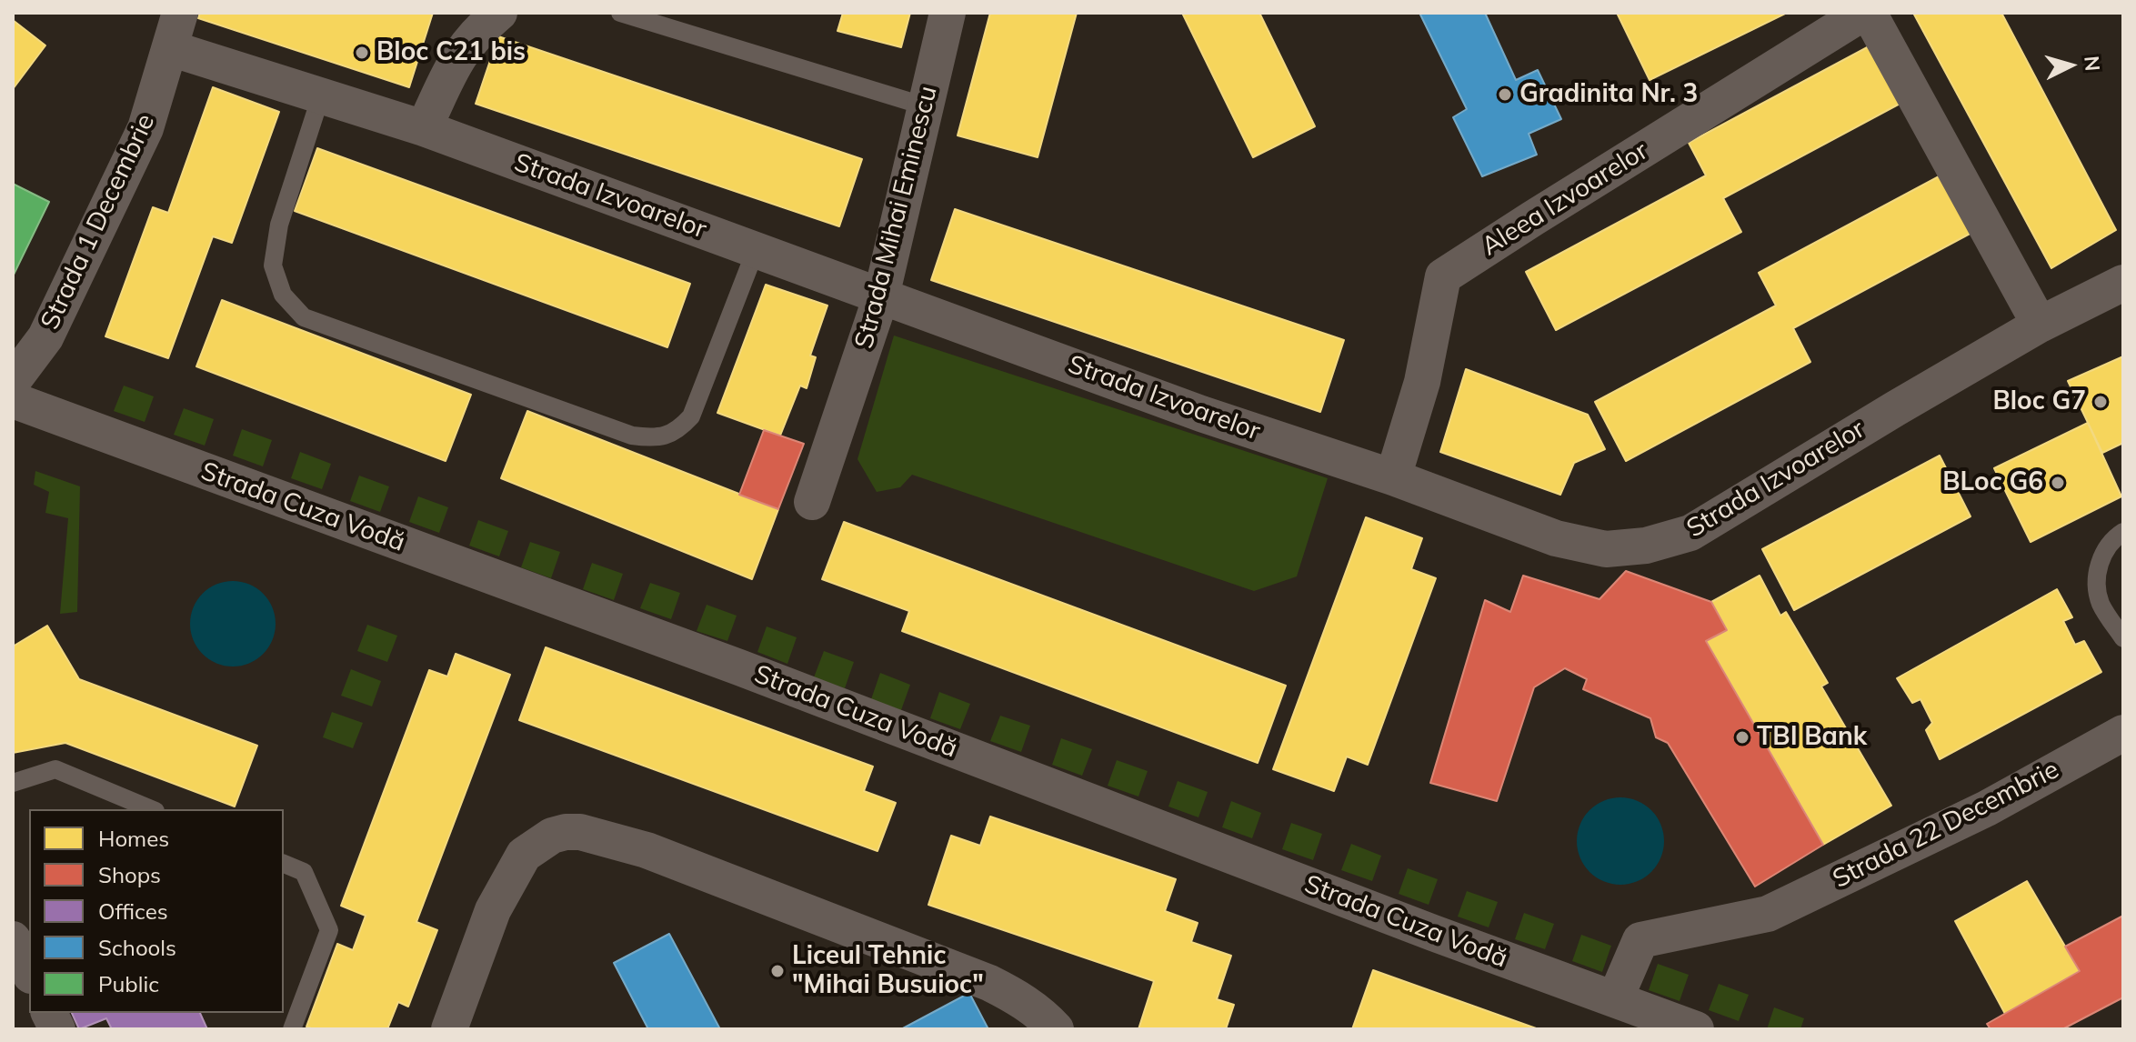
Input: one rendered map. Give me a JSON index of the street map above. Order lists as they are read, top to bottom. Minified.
{"streets":{"street":["Strada Izvoarelor","Aleea Izvoarelor","Strada Mihai Eminescu","Strada 1 Decembrie","Strada Cuza Vodă","Strada 22 Decembrie"]},"crossings":[["Strada Izvoarelor","Aleea Izvoarelor"],["Strada Izvoarelor","Strada Mihai Eminescu"],["Strada Izvoarelor","Strada 1 Decembrie"],["Strada Cuza Vodă","Strada 22 Decembrie"]],"places":["Bloc C21 bis","Gradinita Nr. 3","Bloc G7","BLoc G6","TBI Bank","Liceul Tehnic \"Mihai Busuioc\""],"legend":["Homes","Shops","Offices","Schools","Public"],"north":"right"}
